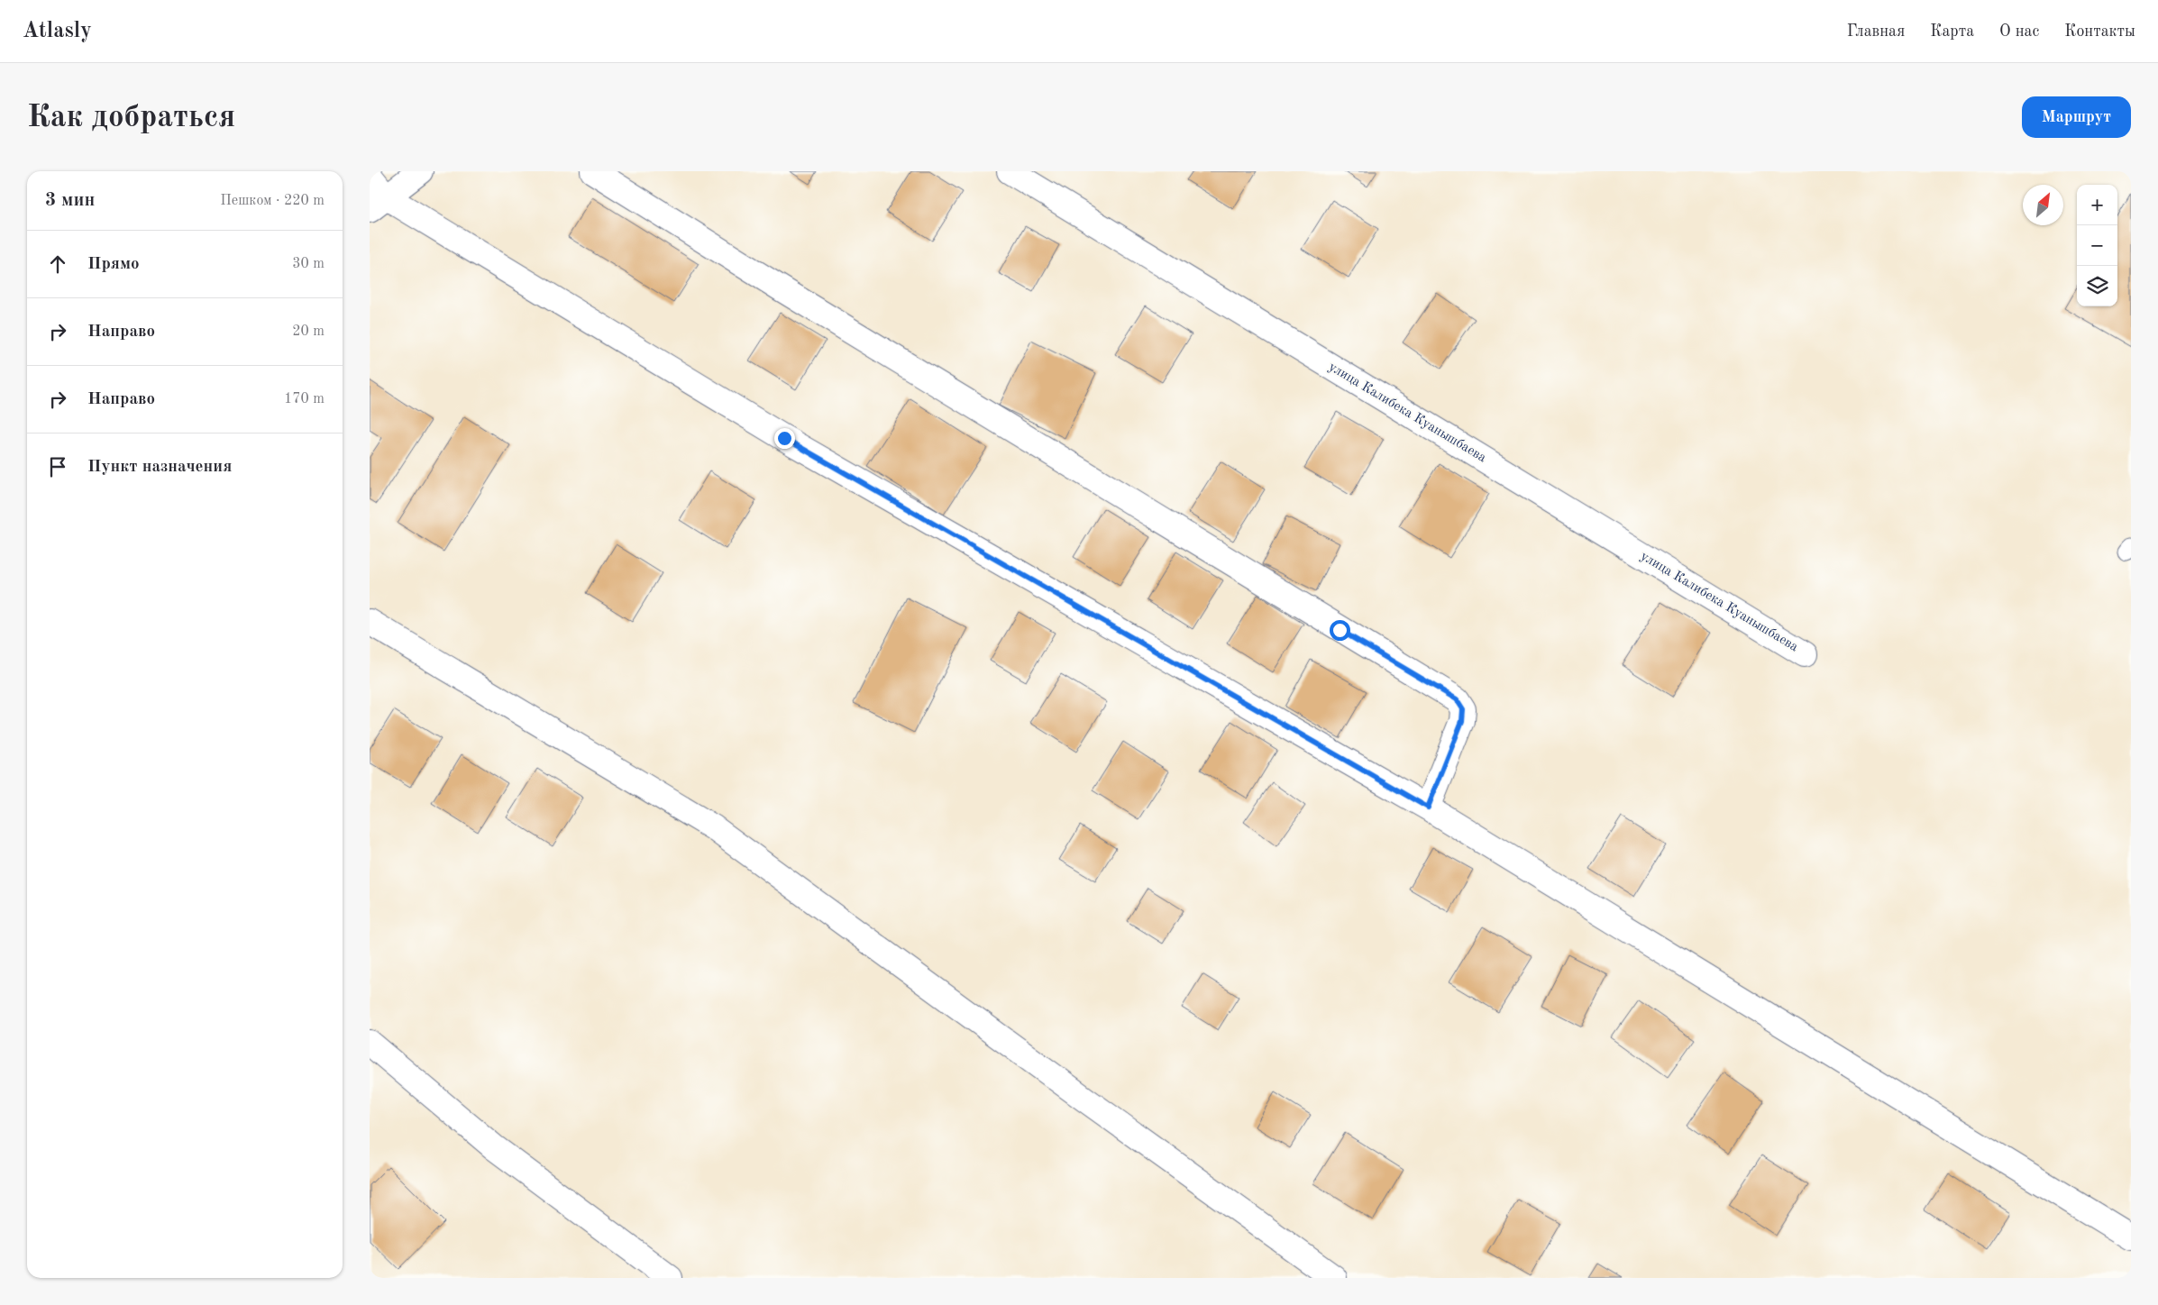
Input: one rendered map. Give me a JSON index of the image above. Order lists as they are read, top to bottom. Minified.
{"streets":{"street":["улица Калибека Куанышбаева"]},"north":"top right","page":{"header":"Atlasly","nav":["Главная","Карта","О нас","Контакты"],"buttons":"Маршрут","title":"Как добраться","heading":["3 мин","Пешком · 220 m"],"map_buttons":["+","−"],"list":[["Прямо","30 m"],["Направо","20 m"],["Направо","170 m"],"Пункт назначения"]}}
